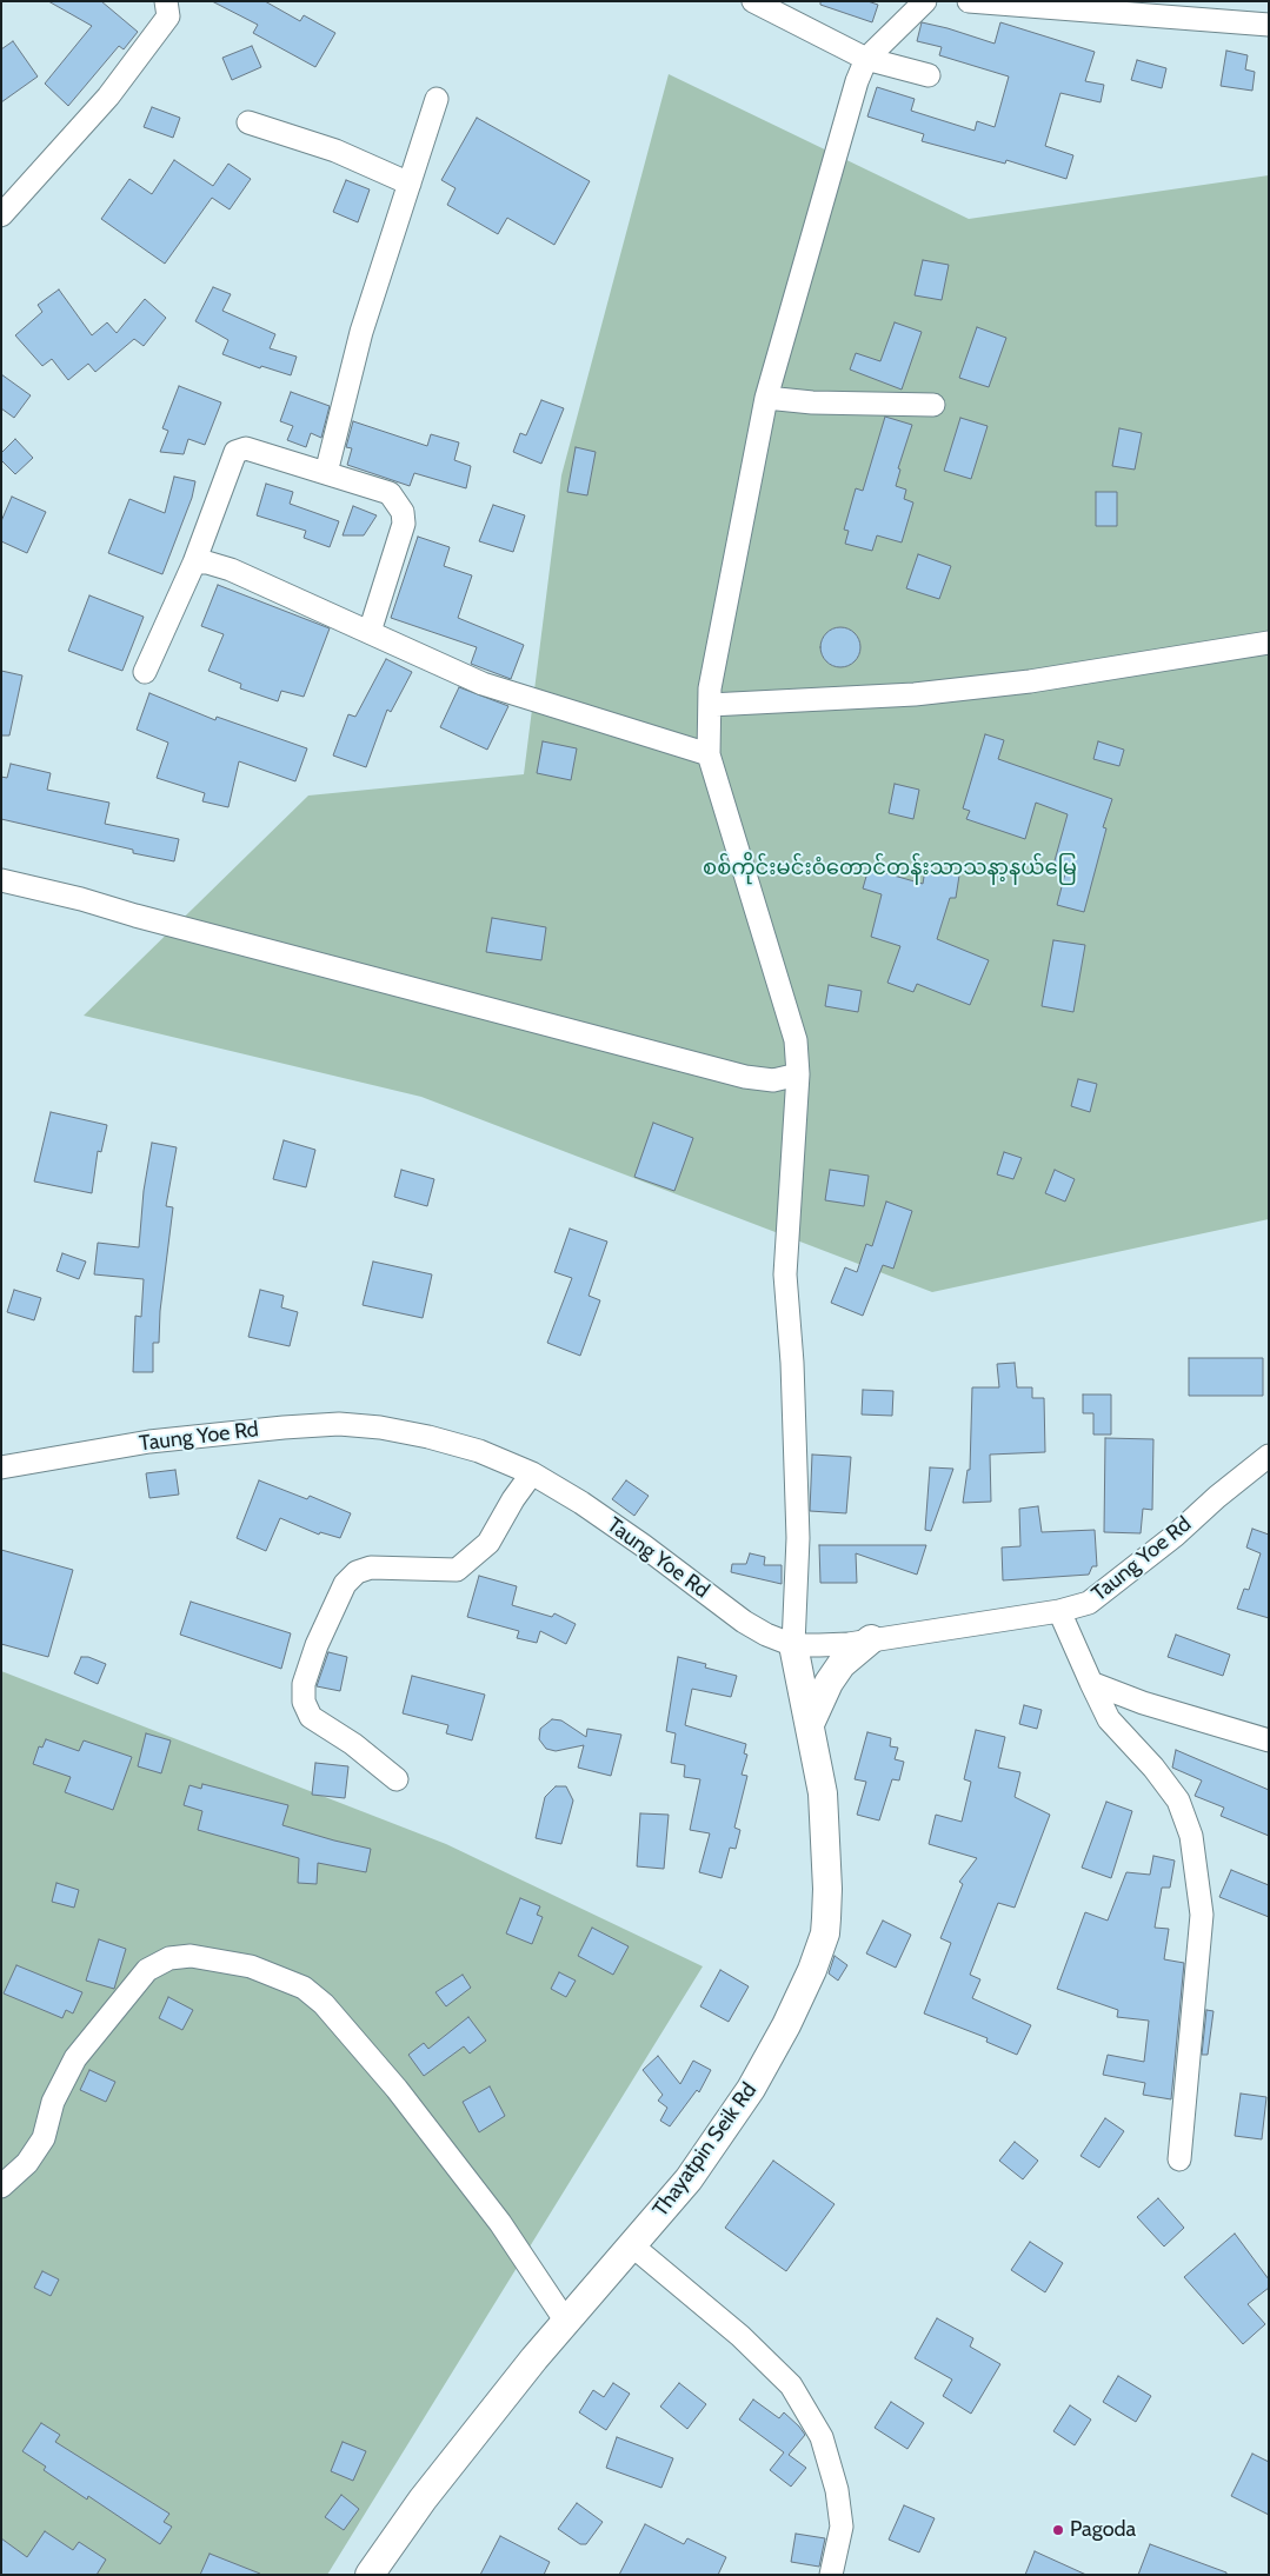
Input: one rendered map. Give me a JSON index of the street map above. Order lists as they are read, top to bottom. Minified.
{"streets":{"street":["Taung Yoe Rd","Thayatpin Seik Rd"]},"crossings":[["Taung Yoe Rd","Thayatpin Seik Rd"]],"parks":["စစ်ကိုင်းမင်းဝံတောင်တန်းသာသနာ့နယ်မြေ"],"places":["Pagoda"]}
